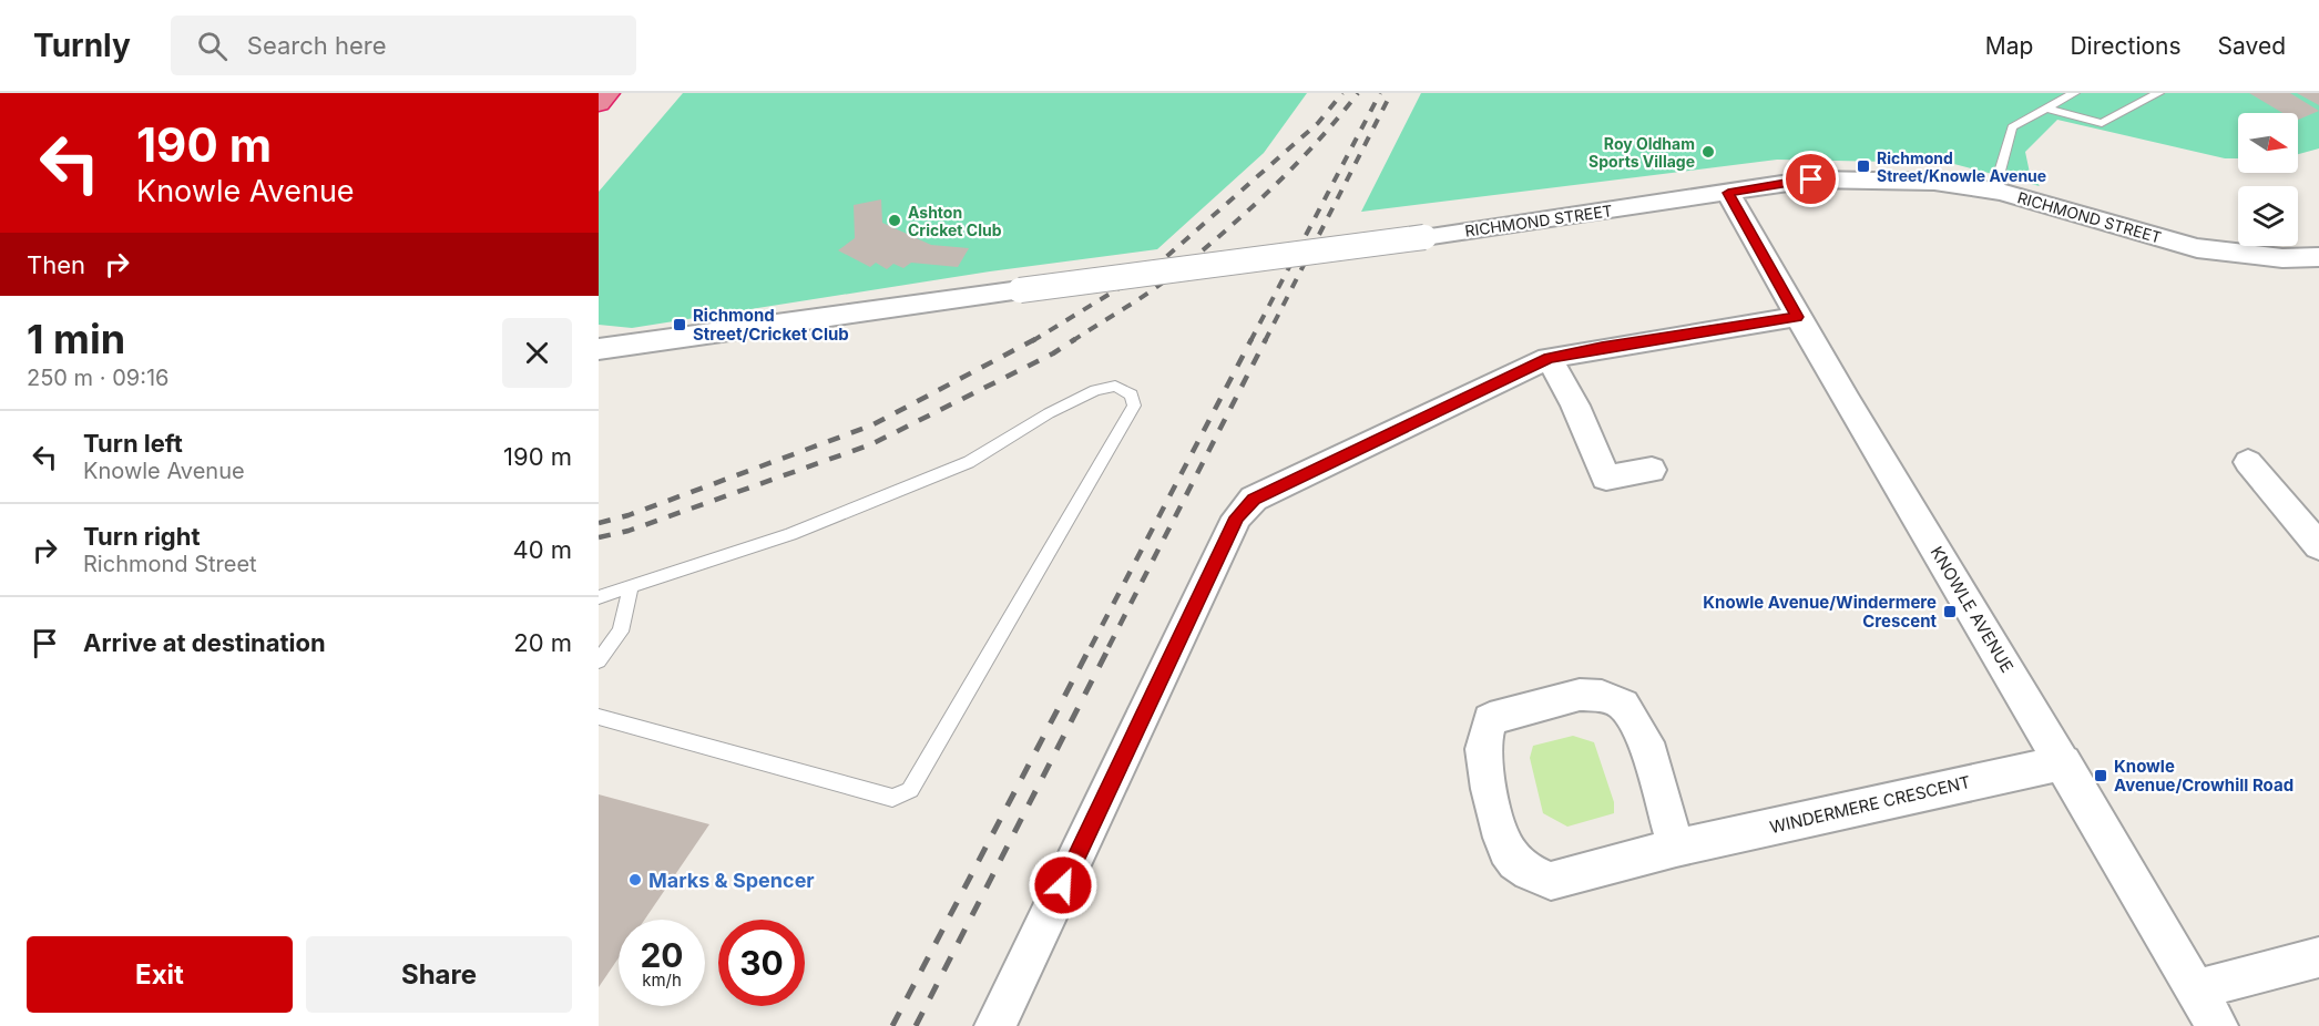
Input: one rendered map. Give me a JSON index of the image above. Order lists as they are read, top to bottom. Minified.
{"streets":{"street":["RICHMOND STREET","KNOWLE AVENUE","WINDERMERE CRESCENT"]},"crossings":[["RICHMOND STREET","KNOWLE AVENUE"],["KNOWLE AVENUE","WINDERMERE CRESCENT"]],"places":{"other":["Roy Oldham Sports Village","Ashton Cricket Club","Marks & Spencer"],"transit":["Richmond Street/Knowle Avenue","Richmond Street/Cricket Club","Knowle Avenue/Windermere Crescent","Knowle Avenue/Crowhill Road"]},"north":"right","page":{"header":"Turnly","search":"Search here","nav":["Map","Directions","Saved"],"turn":["190 m","Knowle Avenue"],"then":"Then","heading":["1 min","250 m · 09:16"],"list":[{"name":"Turn left","note":"Knowle Avenue","value":"190 m"},{"name":"Turn right","note":"Richmond Street","value":"40 m"},{"name":"Arrive at destination","value":"20 m"}],"speed":"20 km/h","limit":"30","buttons":["Exit","Share"]}}
